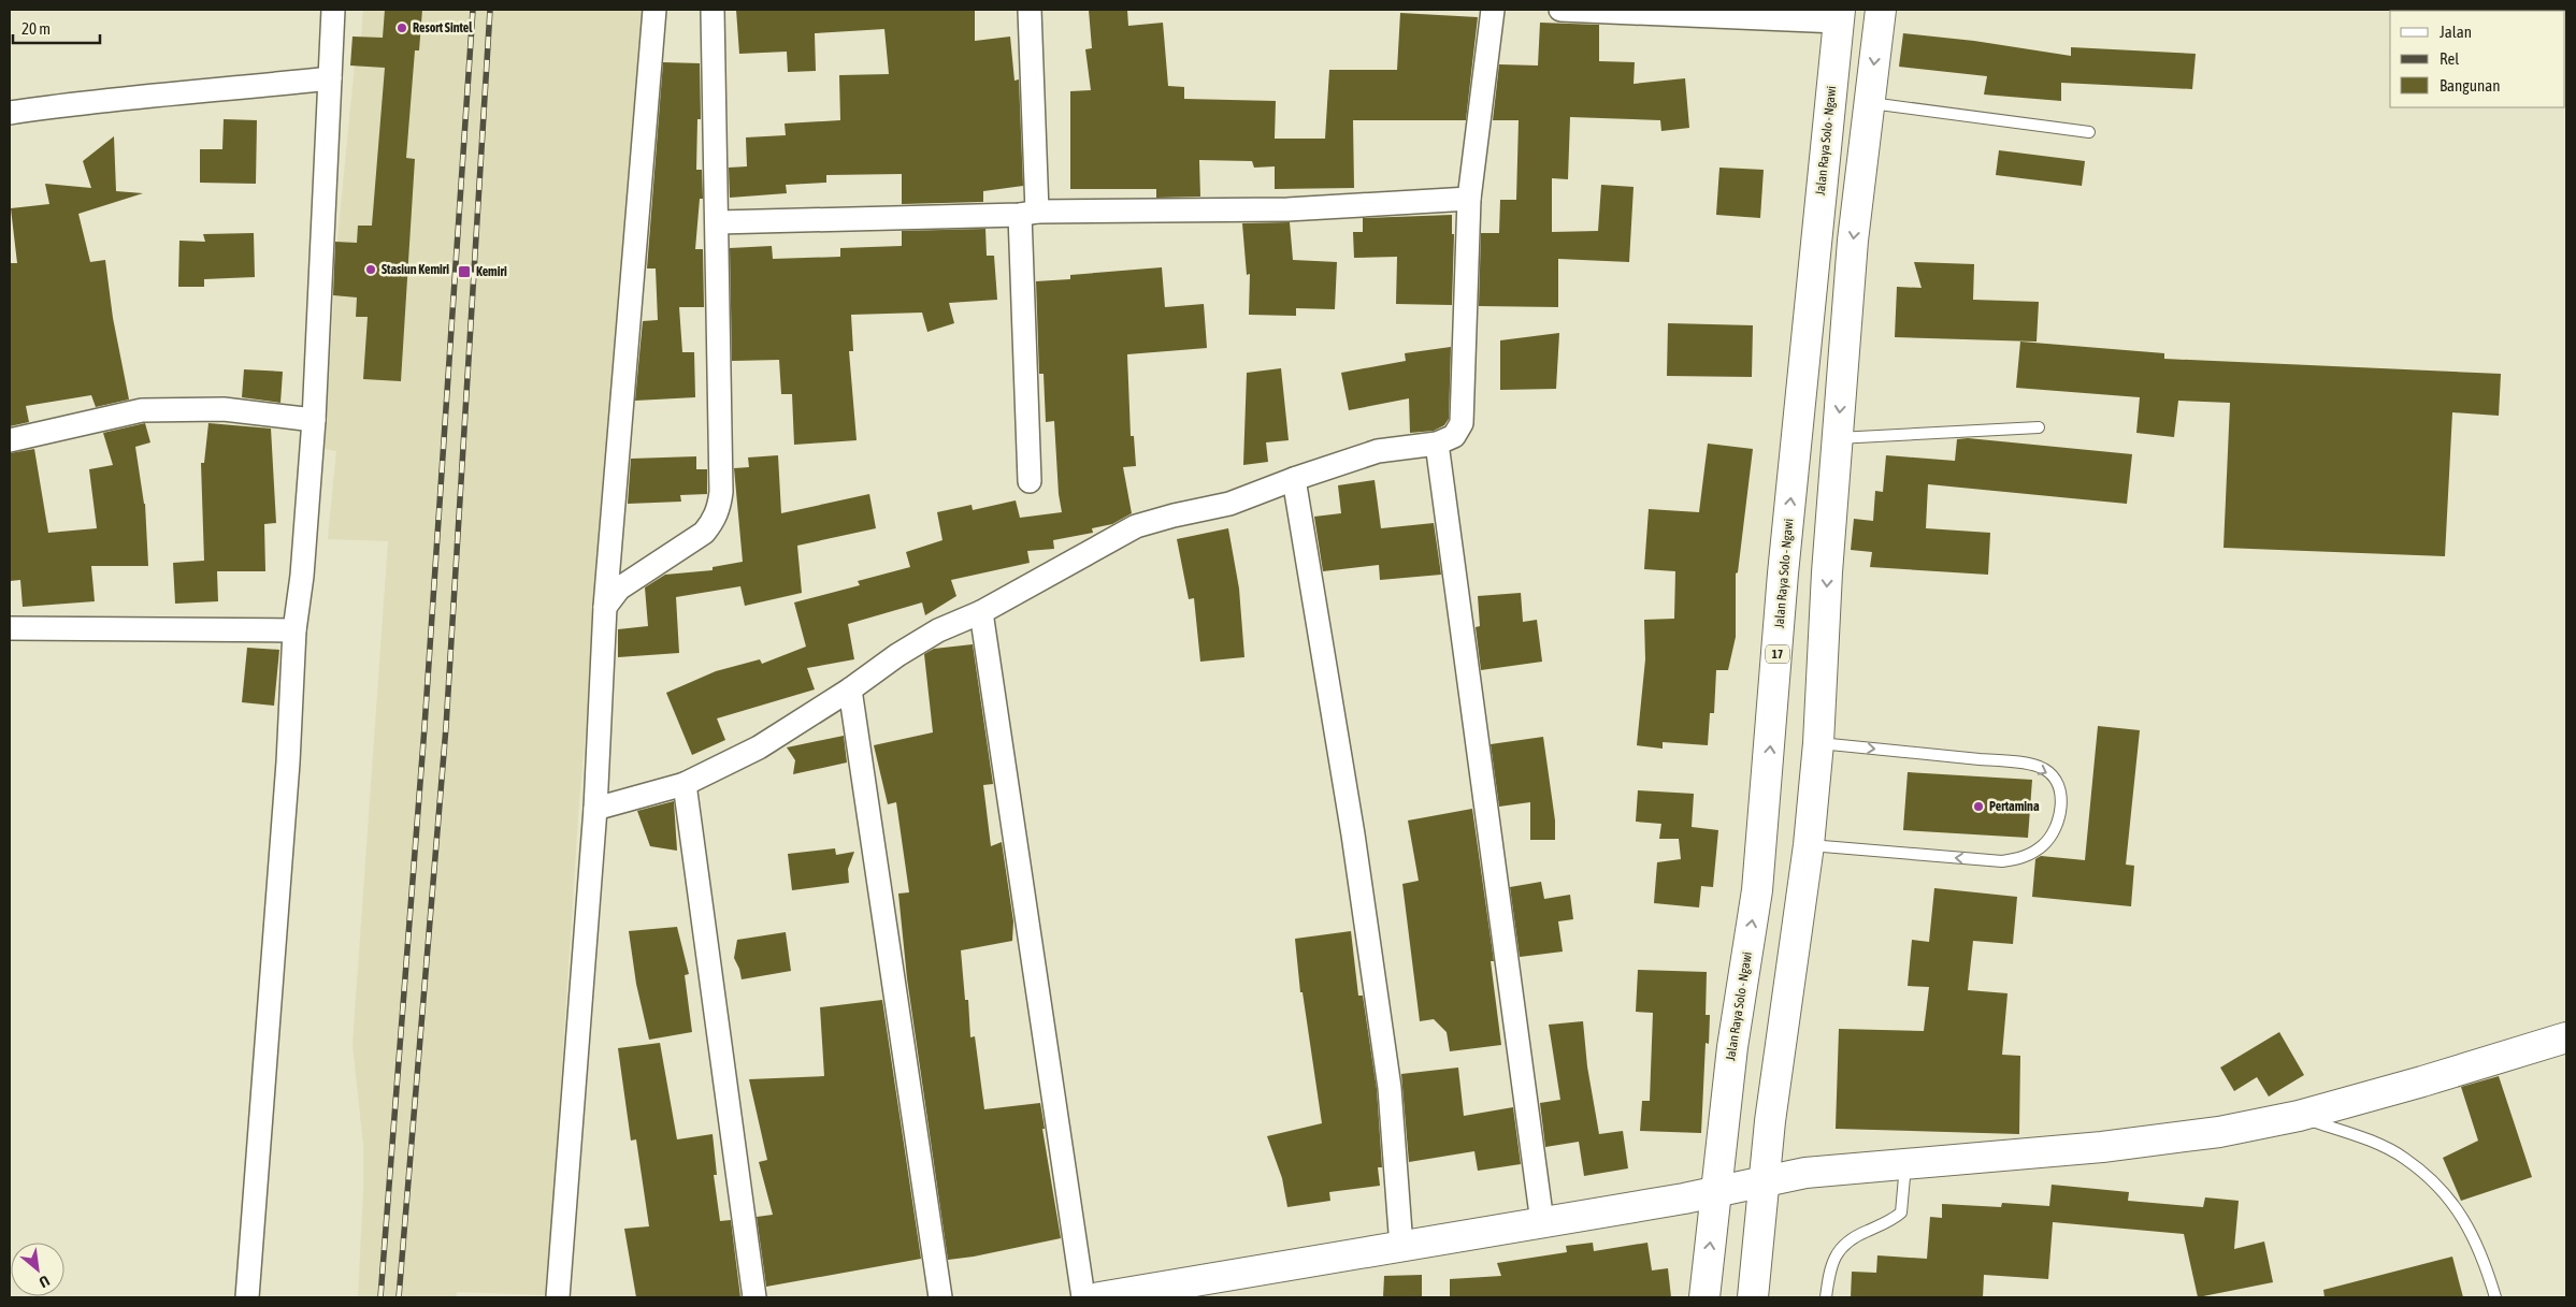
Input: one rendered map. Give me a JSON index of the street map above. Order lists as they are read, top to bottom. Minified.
{"streets":{"main road":["Jalan Raya Solo - Ngawi","17"]},"places":{"other":["Resort Sintel","Stasiun Kemiri","Pertamina"],"transit":["Kemiri"]},"legend":["Jalan","Rel","Bangunan"],"scale_bar":"20 m","north":"bottom right"}
